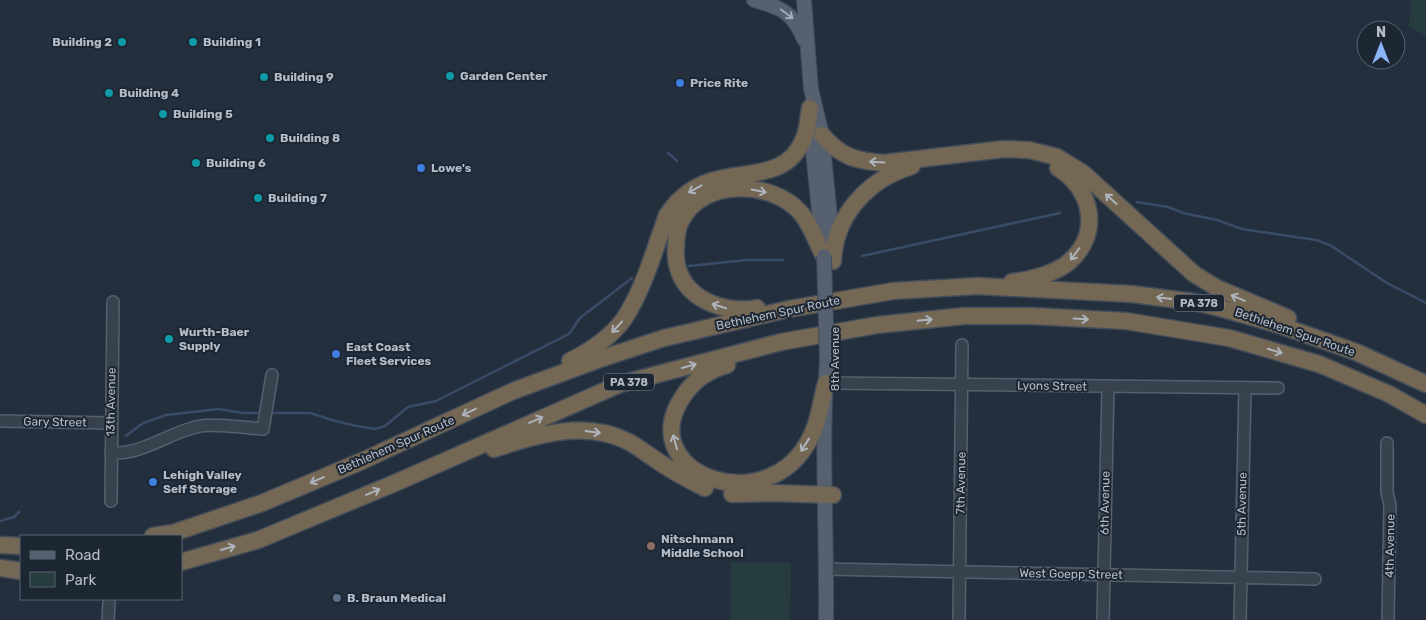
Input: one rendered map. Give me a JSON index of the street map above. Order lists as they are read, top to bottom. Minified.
{"streets":{"highway":["PA 378","Bethlehem Spur Route"],"main road":["8th Avenue"],"street":["Lyons Street","13th Avenue","Gary Street","7th Avenue","6th Avenue","5th Avenue","4th Avenue","West Goepp Street"]},"crossings":[["8th Avenue","Lyons Street"],["8th Avenue","West Goepp Street"],["Lyons Street","7th Avenue"],["Lyons Street","6th Avenue"],["Lyons Street","5th Avenue"],["13th Avenue","Gary Street"],["7th Avenue","West Goepp Street"],["6th Avenue","West Goepp Street"],["5th Avenue","West Goepp Street"]],"places":["Building 2","Building 1","Garden Center","Building 9","Price Rite","Building 4","Building 5","Building 8","Building 6","Lowe's","Building 7","Wurth-Baer Supply","East Coast Fleet Services","Lehigh Valley Self Storage","Nitschmann Middle School","B. Braun Medical"],"legend":["Road","Park"],"north":"top"}
